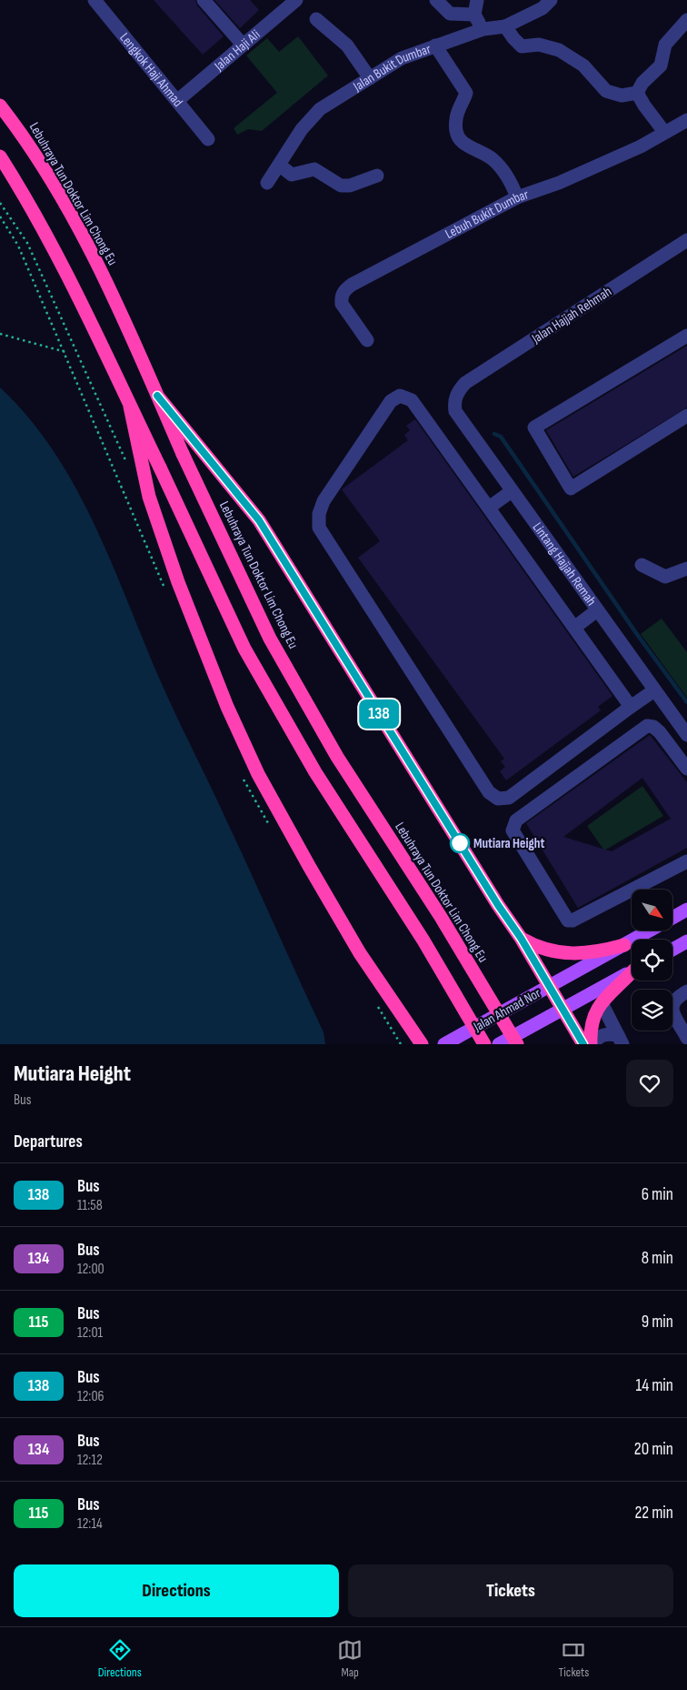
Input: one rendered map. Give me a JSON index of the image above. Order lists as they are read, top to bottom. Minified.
{"streets":{"highway":["Lebuhraya Tun Doktor Lim Chong Eu"],"main road":["Jalan Ahmad Nor"],"street":["Jalan Haji Ali","Jalan Bukit Dumbar","Lengkok Haji Ahmad","Lebuh Bukit Dumbar","Jalan Hajjah Rehmah","Lintang Hajjah Remah"]},"crossings":[["Jalan Haji Ali","Lengkok Haji Ahmad"],["Jalan Hajjah Rehmah","Lintang Hajjah Remah"]],"places":["Mutiara Height"],"lines":["bus line 138"],"north":"bottom right","page":{"on_map":"138","heading":[["Mutiara Height","Bus"],"Departures"],"list":[{"mark":"138","name":"Bus","note":"11:58","value":"6 min"},{"mark":"134","name":"Bus","note":"12:00","value":"8 min"},{"mark":"115","name":"Bus","note":"12:01","value":"9 min"},{"mark":"138","name":"Bus","note":"12:06","value":"14 min"},{"mark":"134","name":"Bus","note":"12:12","value":"20 min"},{"mark":"115","name":"Bus","note":"12:14","value":"22 min"}],"buttons":["Directions","Tickets"],"tabs":["Directions","Map","Tickets"]}}
